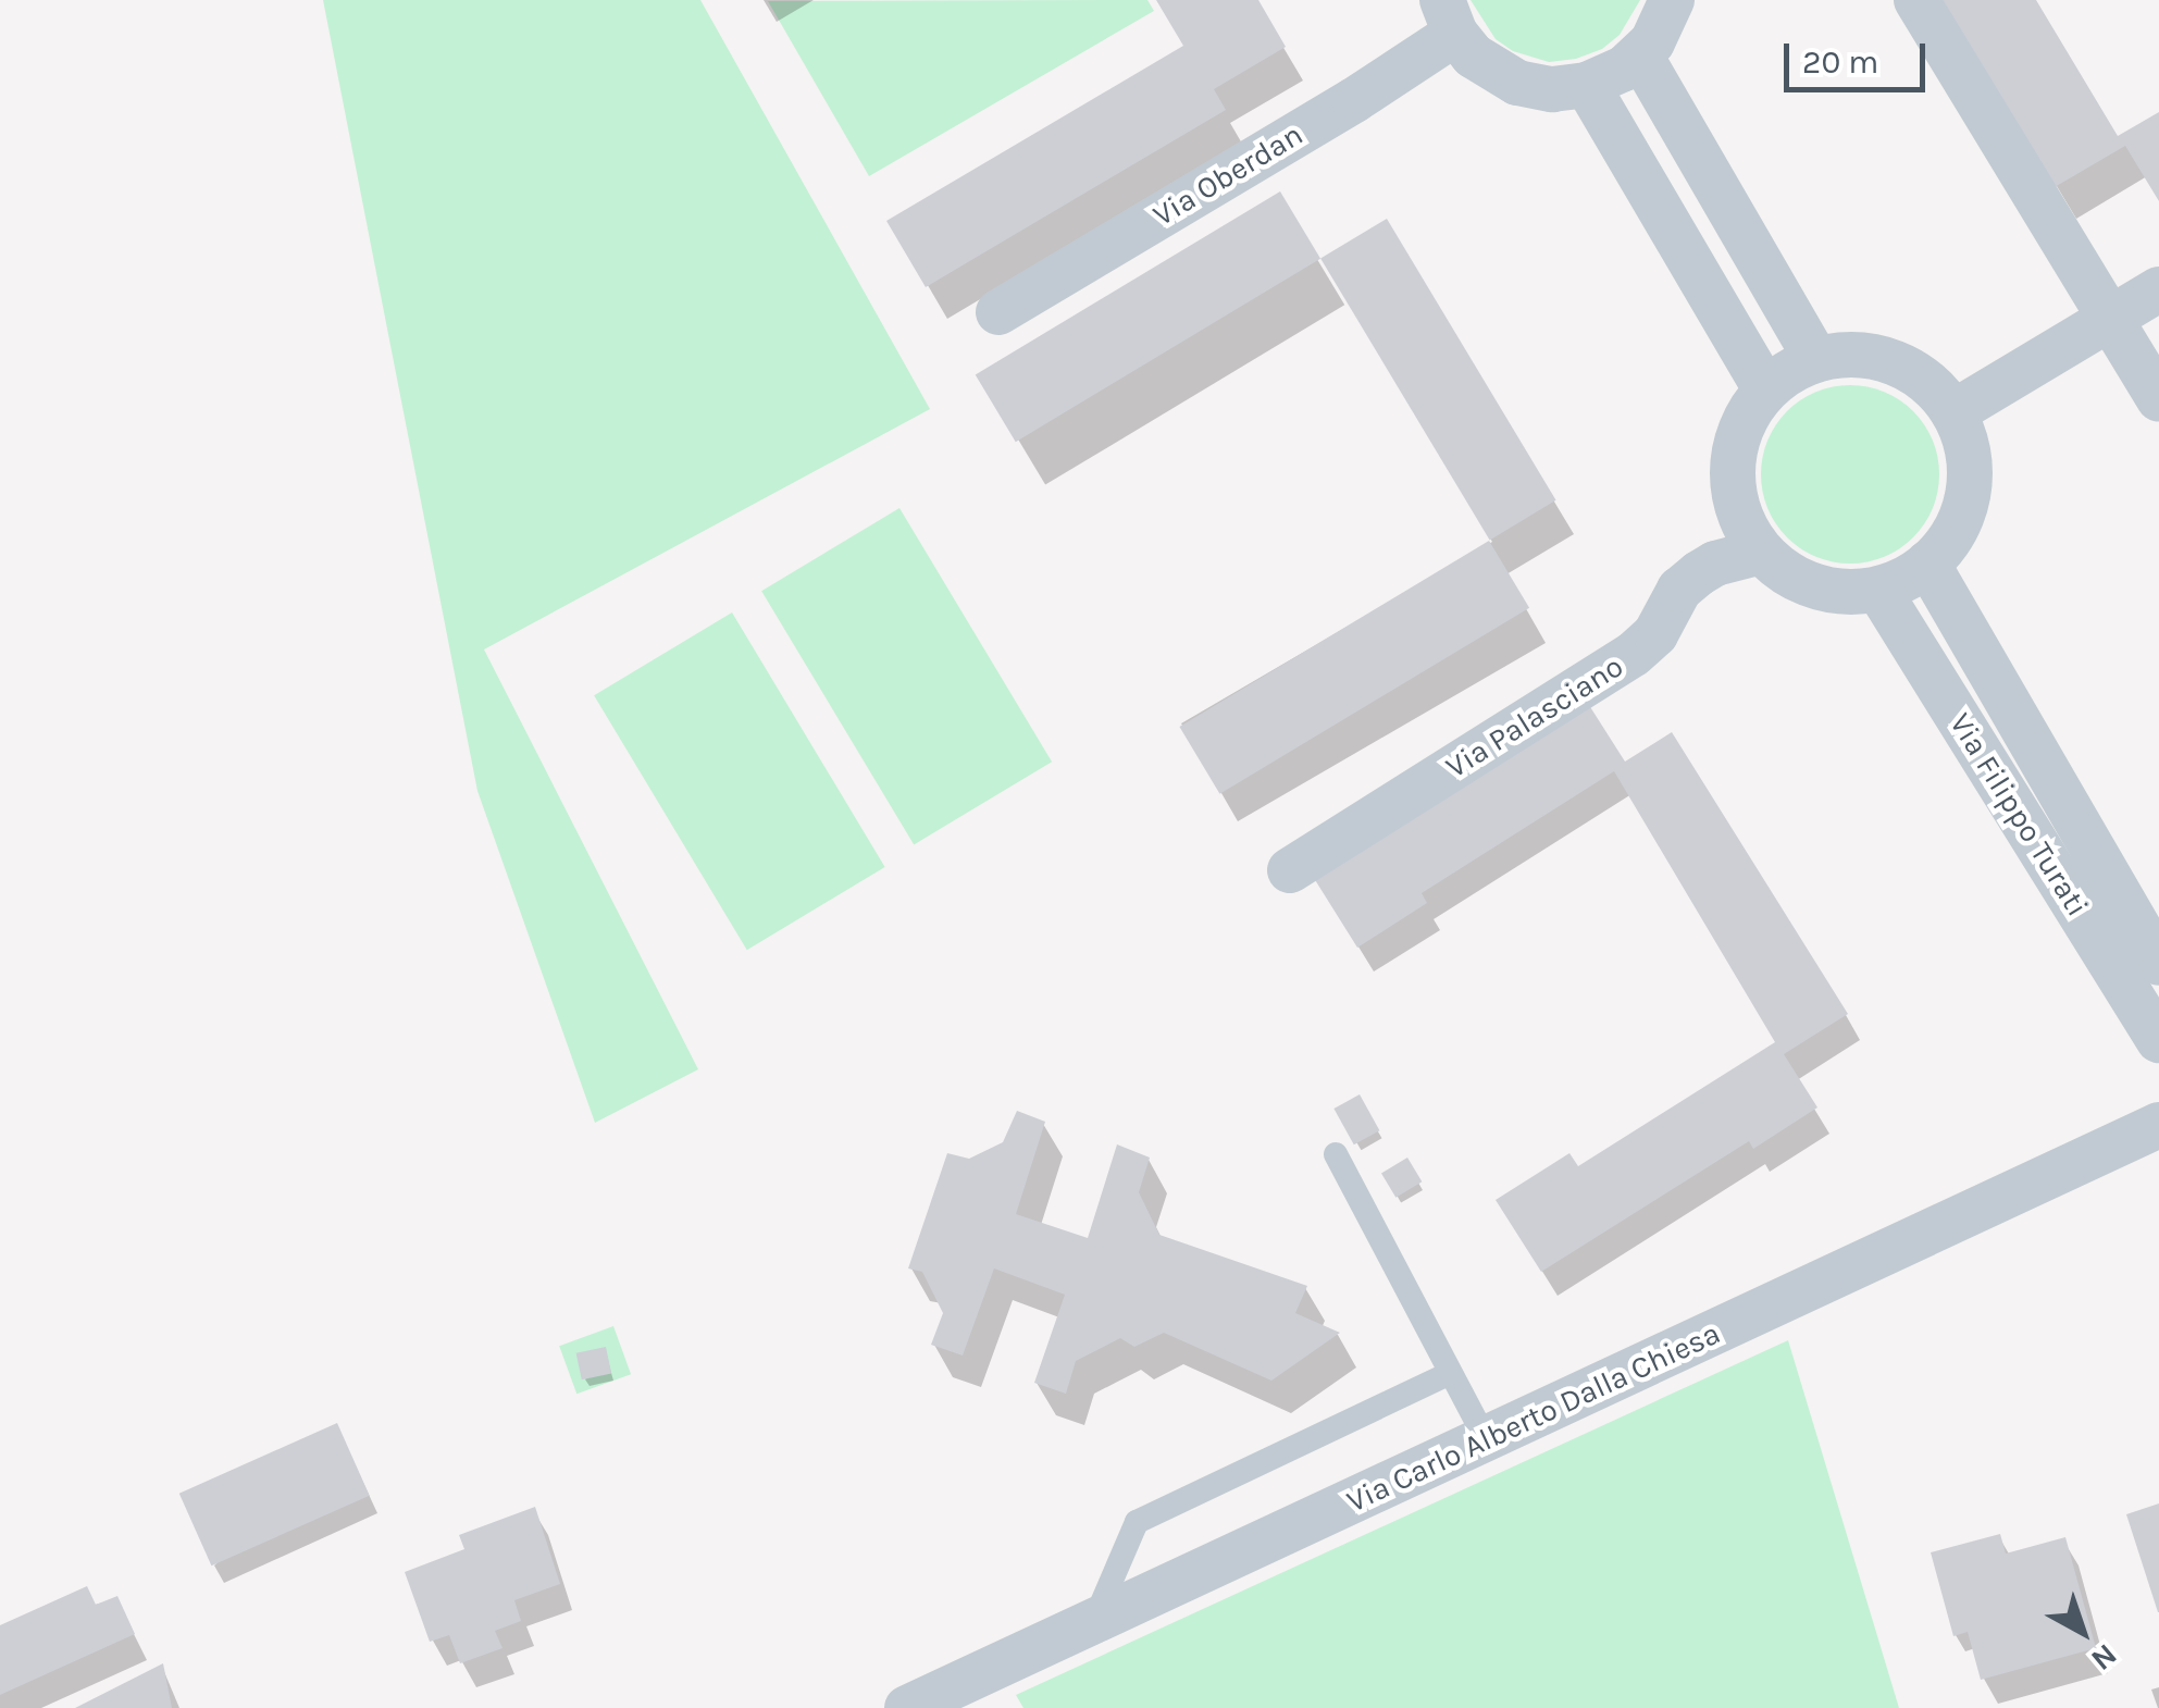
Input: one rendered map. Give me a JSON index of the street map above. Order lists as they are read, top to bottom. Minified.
{"streets":{"street":["Via Oberdan","Via Palasciano","Via Filippo Turati","Via Carlo Alberto Dalla Chiesa"]},"crossings":[["Via Palasciano","Via Filippo Turati"]],"scale_bar":"20 m","north":"bottom right"}
